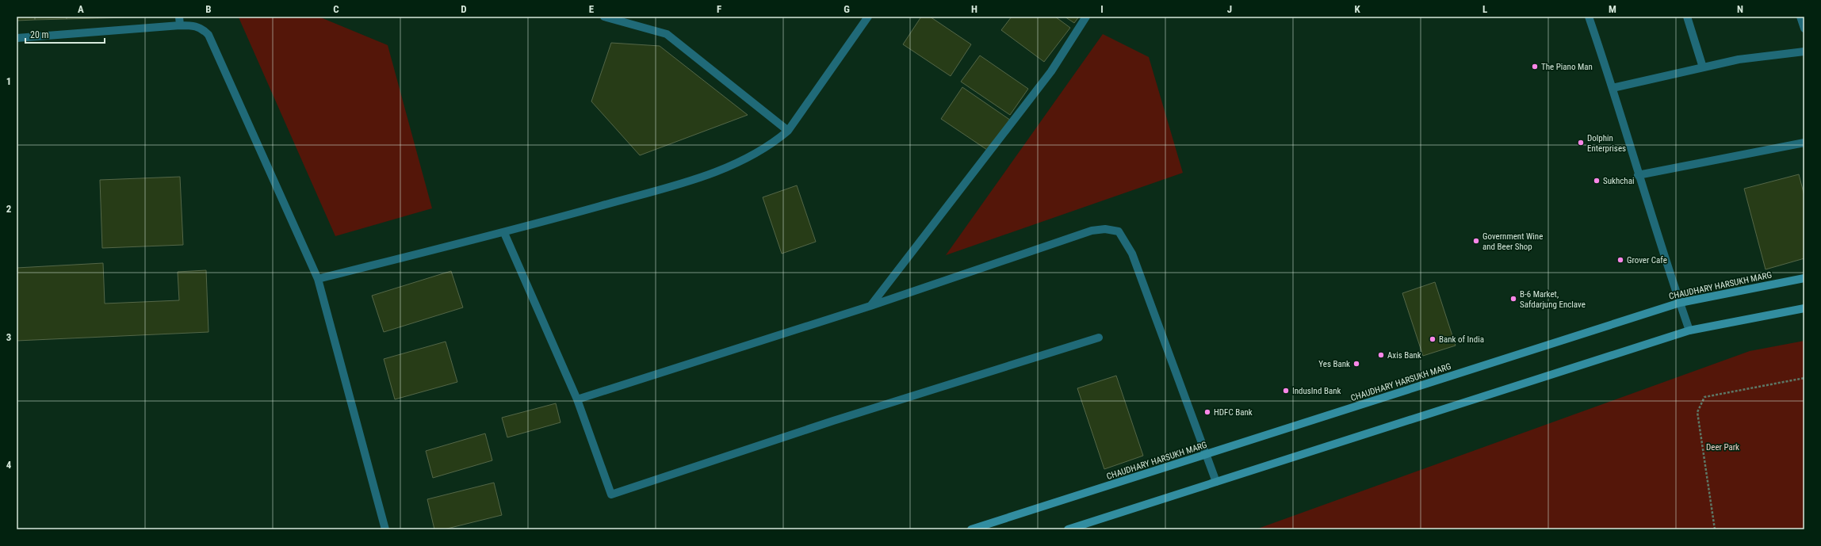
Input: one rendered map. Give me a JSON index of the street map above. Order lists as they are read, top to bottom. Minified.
{"streets":{"street":["CHAUDHARY HARSUKH MARG"]},"parks":["Deer Park"],"places":["The Piano Man","Dolphin Enterprises","Sukhchai","Government Wine and Beer Shop","Grover Cafe","B-6 Market, Safdarjung Enclave","Bank of India","Axis Bank","Yes Bank","IndusInd Bank","HDFC Bank"],"scale_bar":"20 m","grid":{"columns":["A","B","C","D","E","F","G","H","I","J","K","L","M","N"],"rows":["1","2","3","4"]}}
